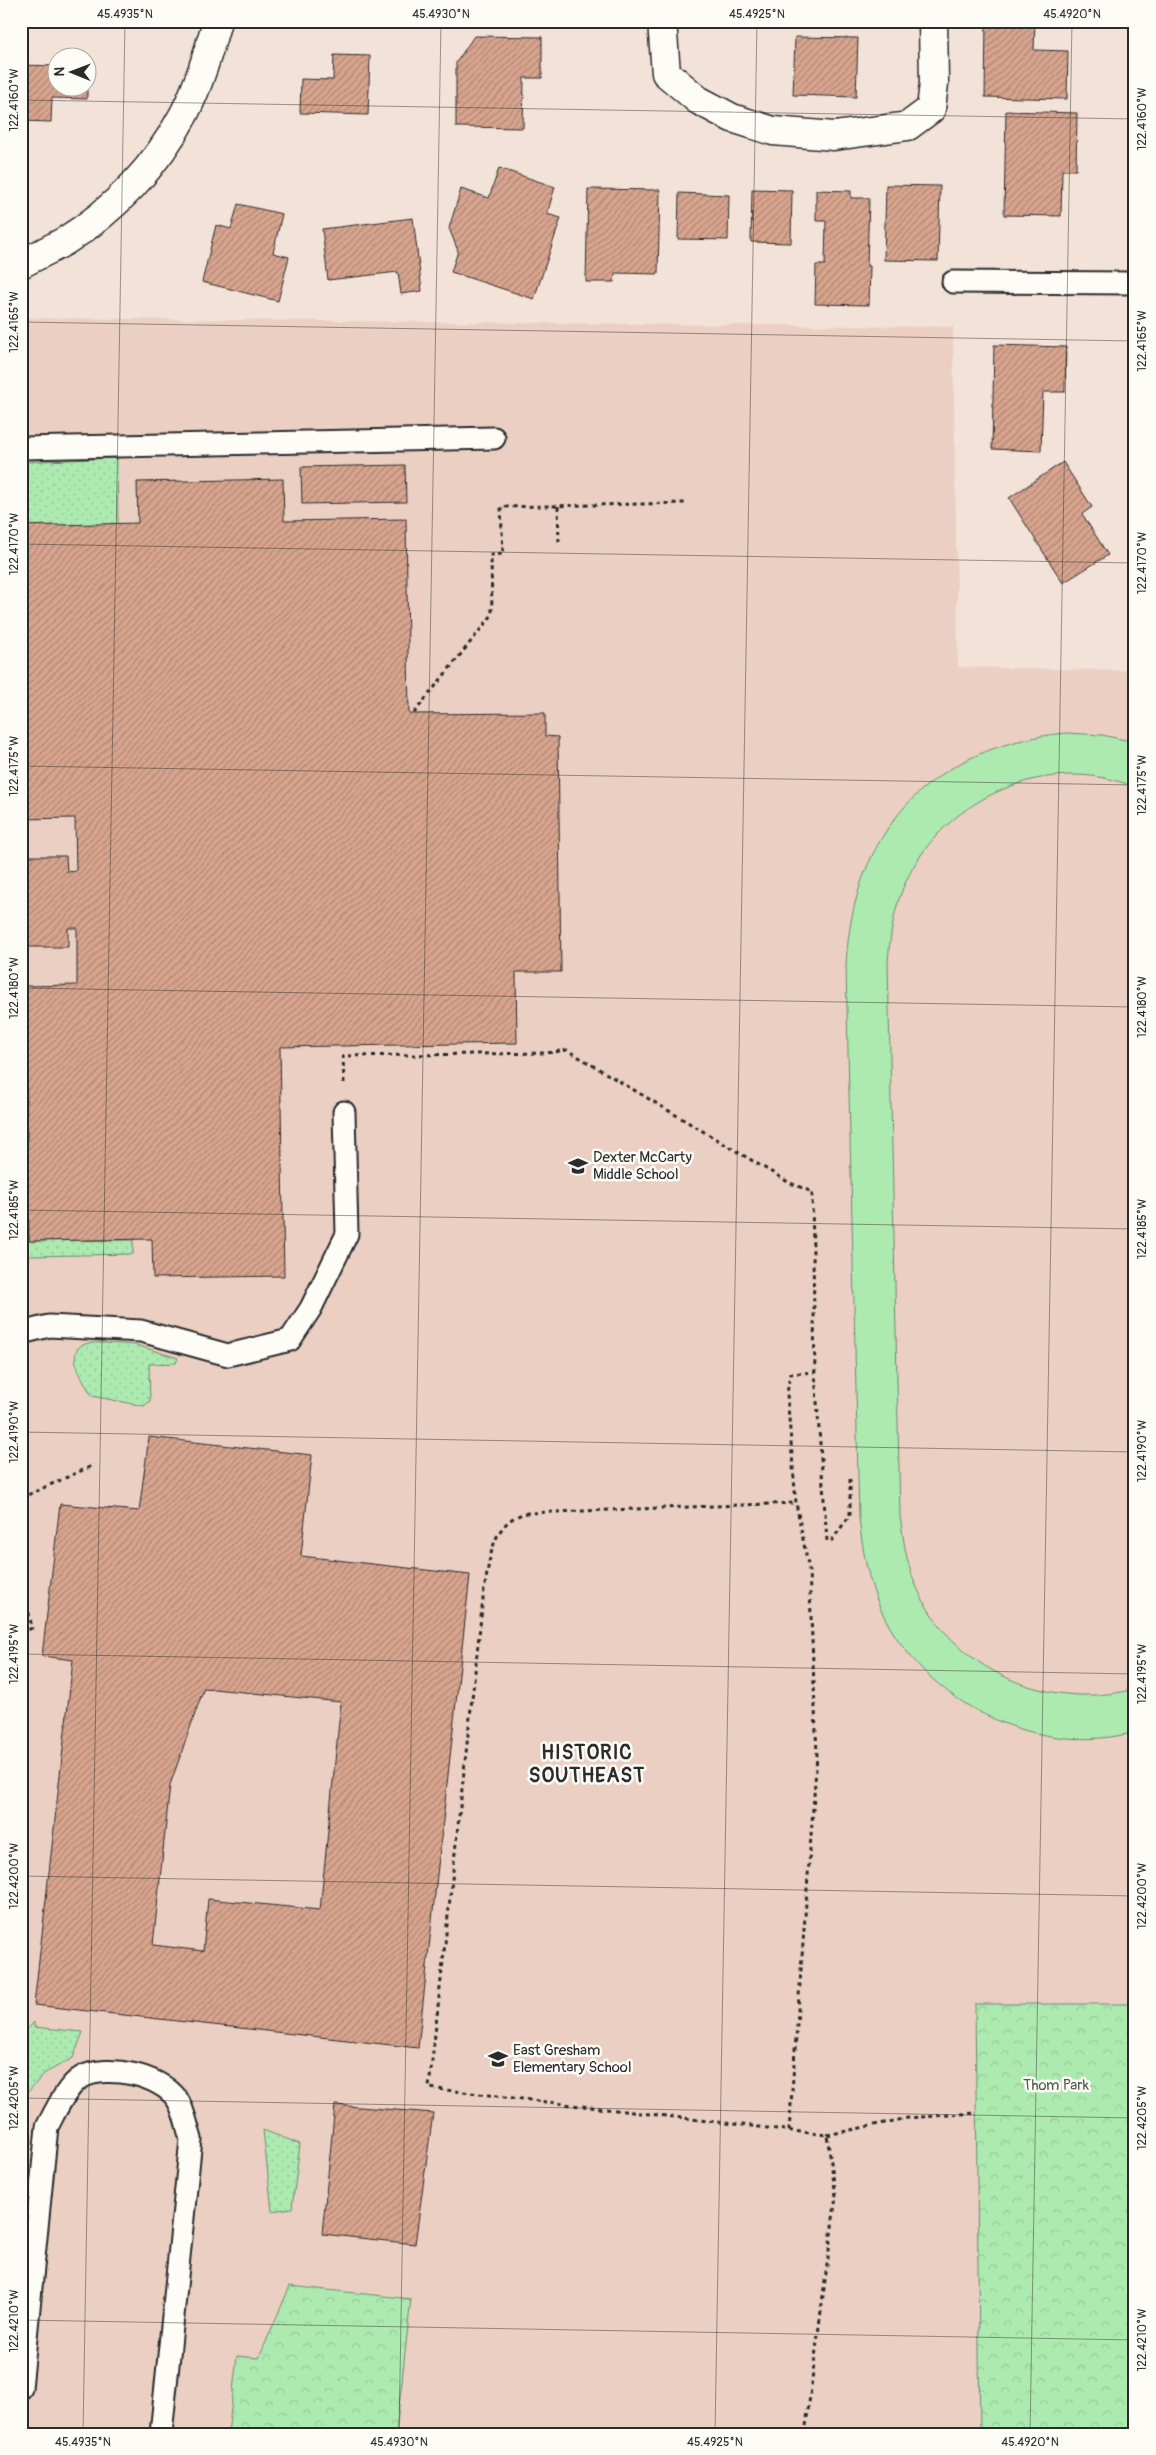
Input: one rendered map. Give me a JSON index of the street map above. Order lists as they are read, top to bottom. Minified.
{"districts":["HISTORIC SOUTHEAST"],"parks":["Thom Park"],"places":{"school or university":["Dexter McCarty Middle School","East Gresham Elementary School"]},"north":"left","coordinates":["45.4935°N","45.4930°N","45.4925°N","45.4920°N","122.4160°W","122.4165°W","122.4170°W","122.4175°W","122.4180°W","122.4185°W","122.4190°W","122.4195°W","122.4200°W","122.4205°W","122.4210°W"]}
